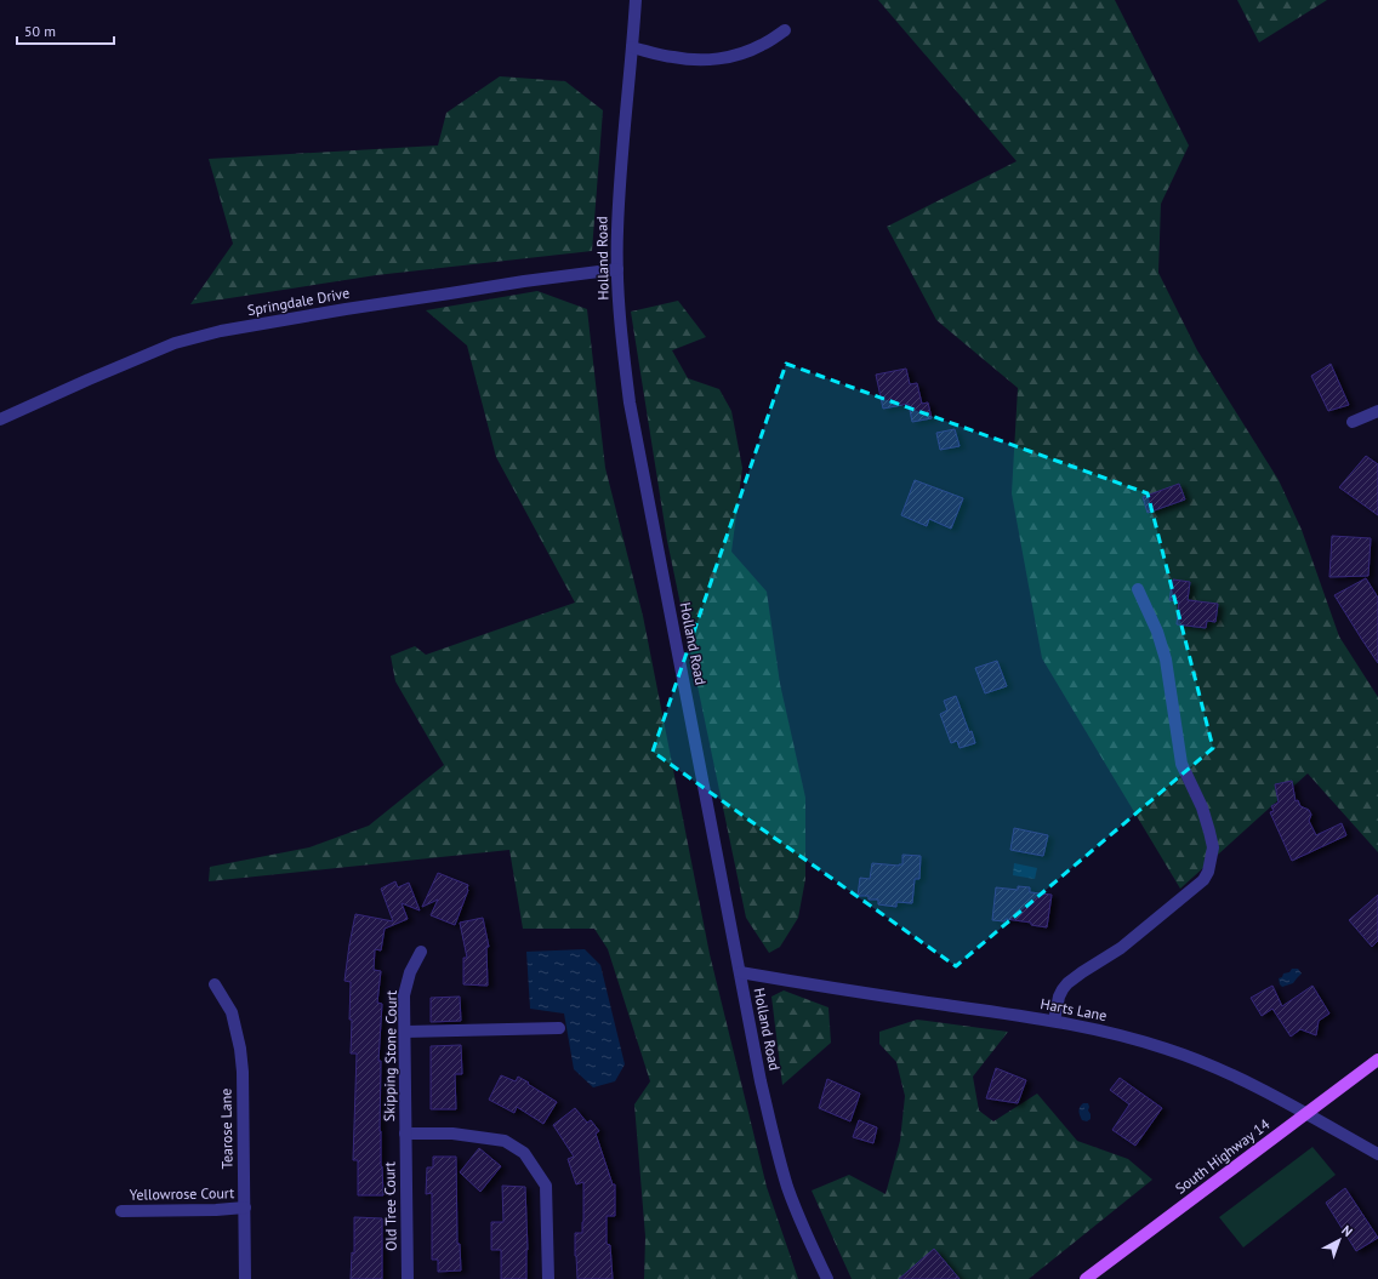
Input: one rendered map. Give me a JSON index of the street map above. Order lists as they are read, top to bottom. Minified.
{"streets":{"main road":["South Highway 14"],"street":["Holland Road","Springdale Drive","Harts Lane","Skipping Stone Court","Tearose Lane","Yellowrose Court","Old Tree Court"]},"crossings":[["Holland Road","Springdale Drive"],["Holland Road","Harts Lane"],["Harts Lane","South Highway 14"],["Skipping Stone Court","Old Tree Court"],["Tearose Lane","Yellowrose Court"]],"scale_bar":"50 m","north":"top right"}
